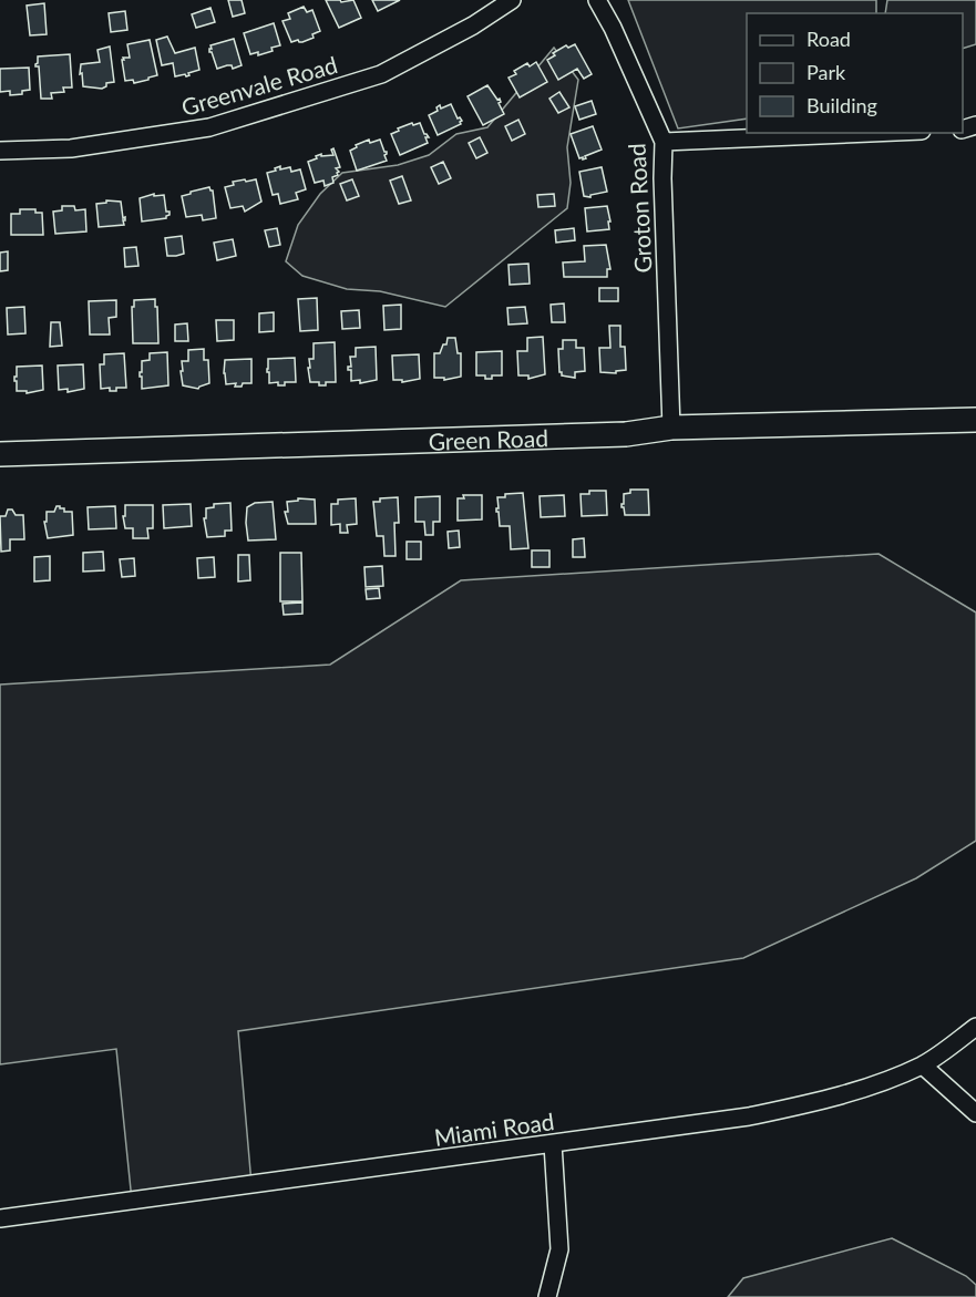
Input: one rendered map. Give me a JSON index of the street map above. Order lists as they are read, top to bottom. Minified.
{"streets":{"main road":["Green Road"],"street":["Greenvale Road","Groton Road","Miami Road"]},"crossings":[["Groton Road","Green Road"]],"legend":["Road","Park","Building"]}
